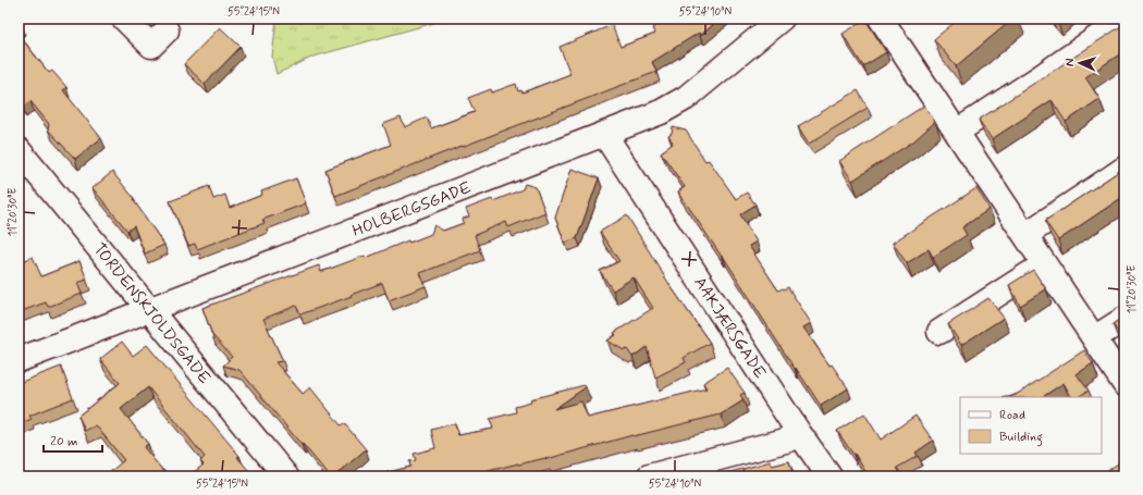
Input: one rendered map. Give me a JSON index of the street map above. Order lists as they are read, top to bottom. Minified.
{"streets":{"street":["HOLBERGSGADE","TORDENSKJOLDSGADE","AAKJÆRSGADE"]},"crossings":[["HOLBERGSGADE","TORDENSKJOLDSGADE"],["HOLBERGSGADE","AAKJÆRSGADE"]],"legend":["Road","Building"],"scale_bar":"20 m","north":"left","coordinates":["55°24'15\"N","55°24'10\"N","11°20'30\"E"]}
